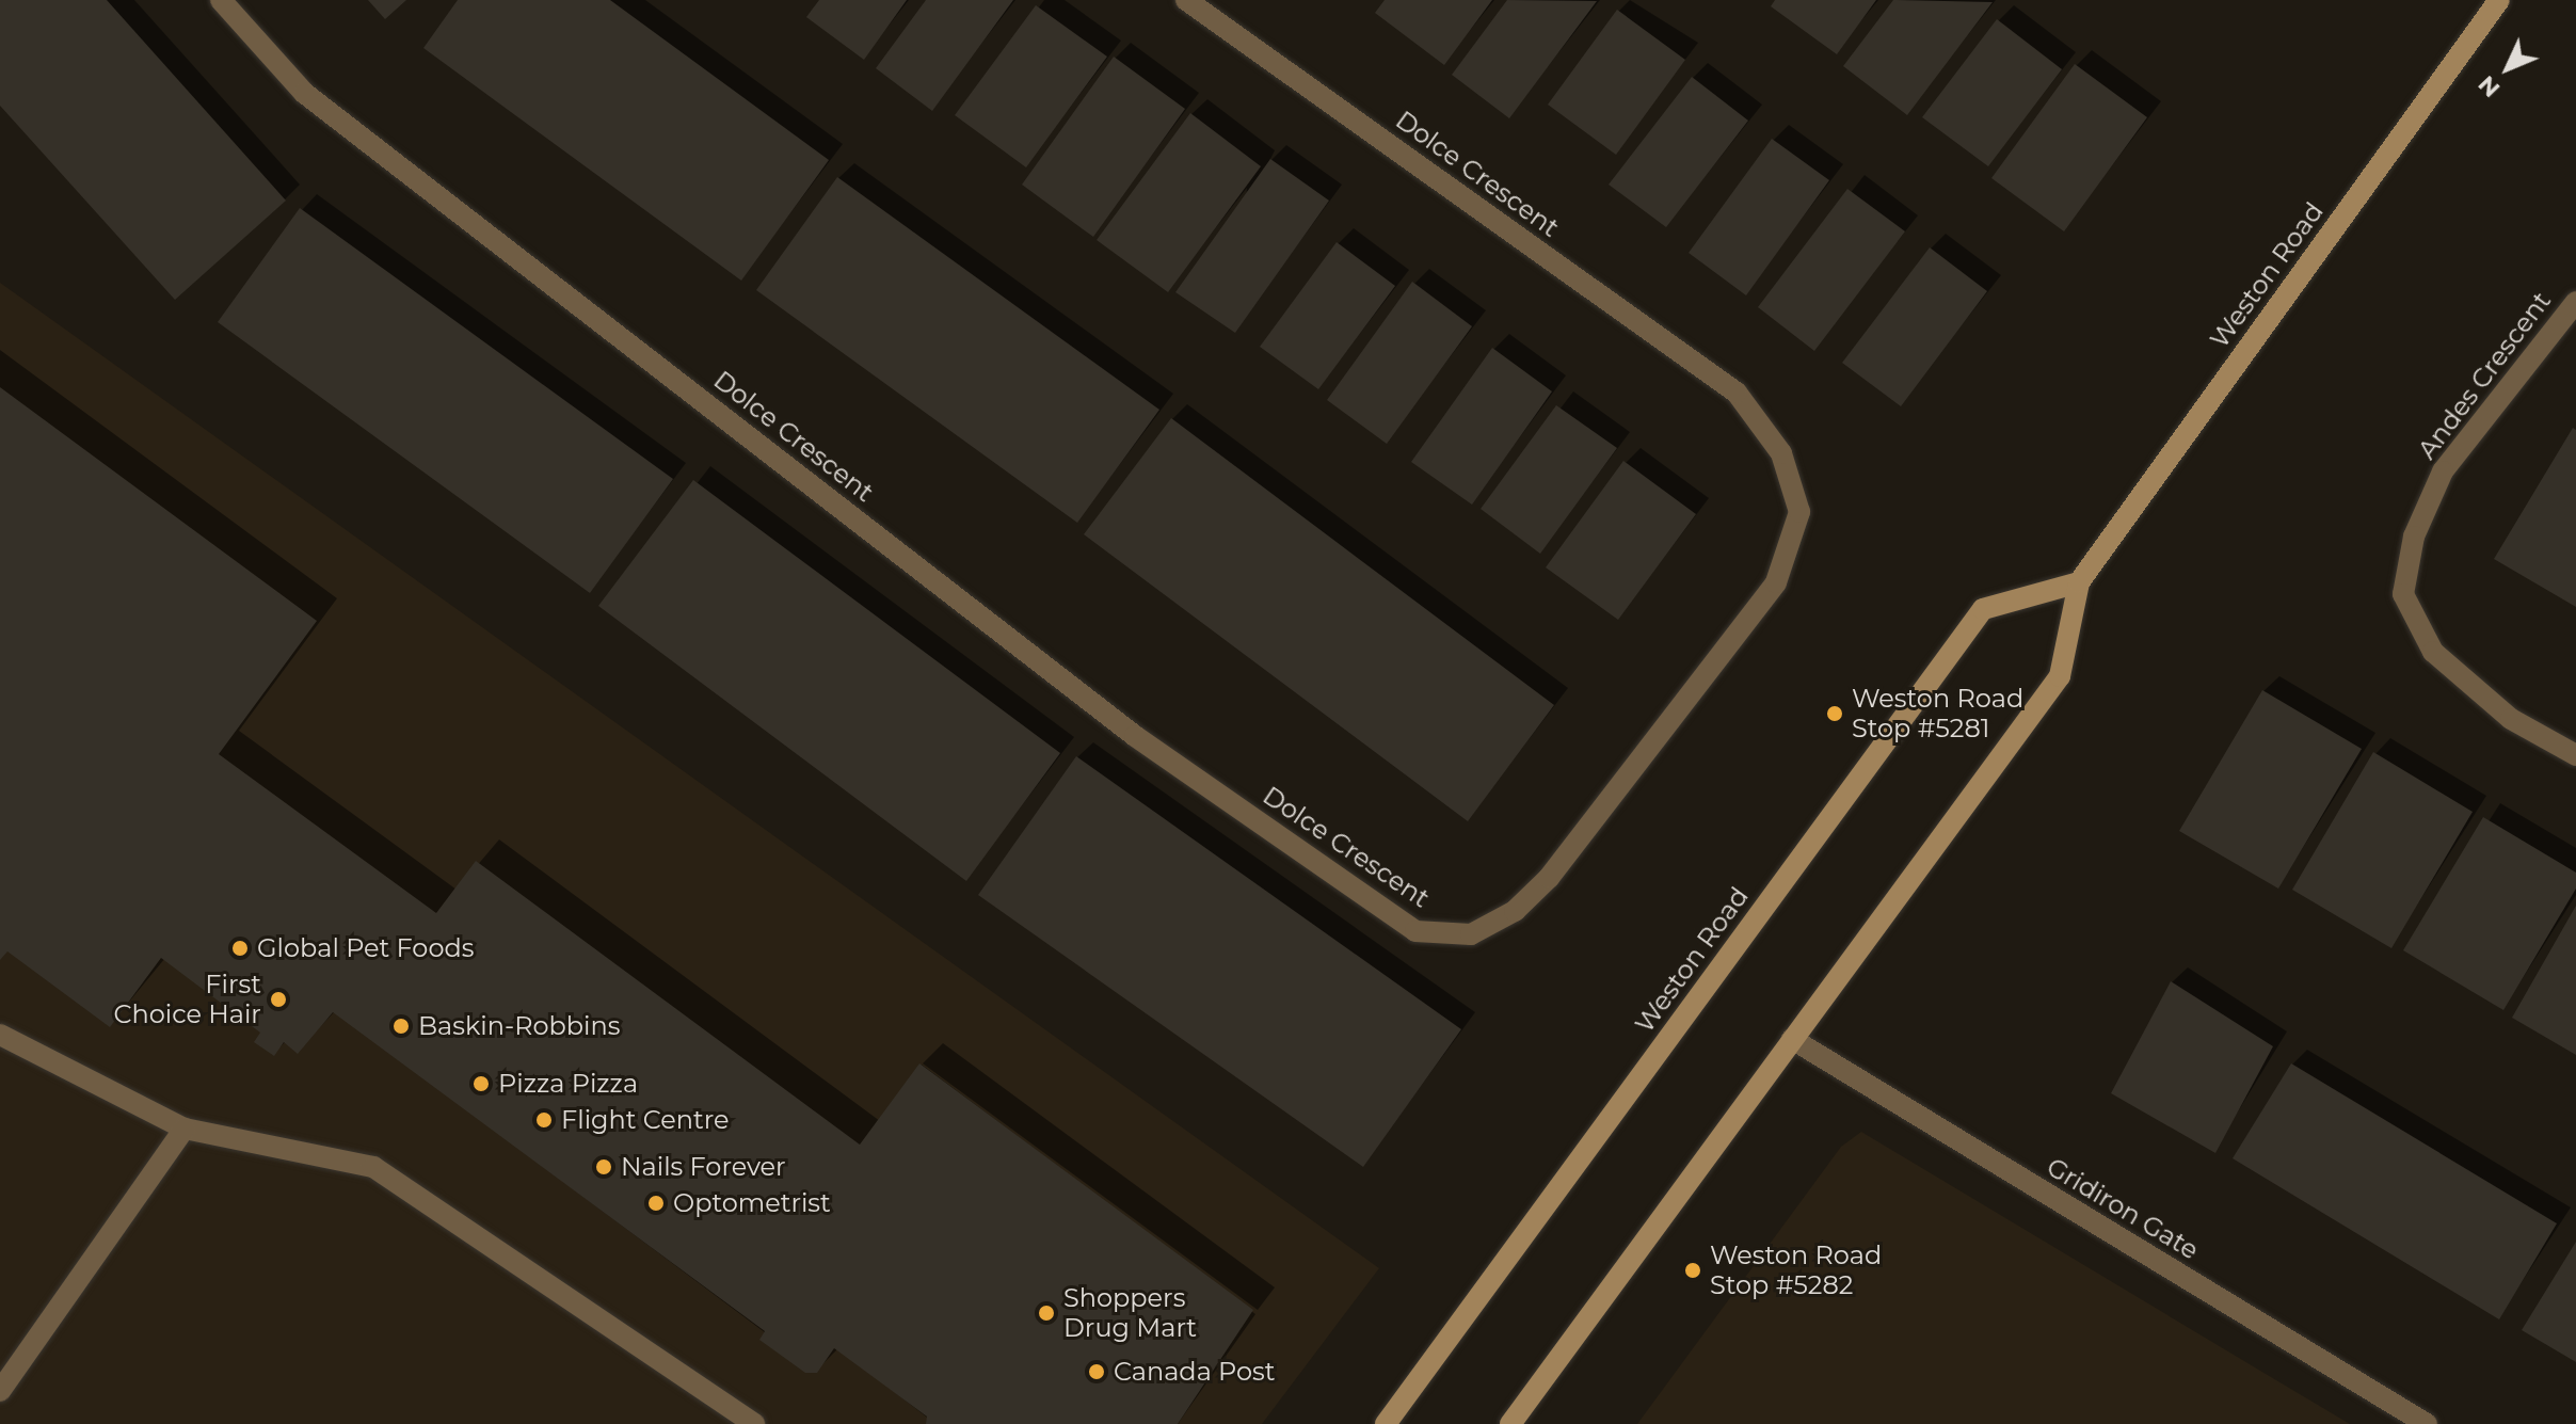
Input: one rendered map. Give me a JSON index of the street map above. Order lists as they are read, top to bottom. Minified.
{"streets":{"main road":["Weston Road"],"street":["Dolce Crescent","Andes Crescent","Gridiron Gate"]},"crossings":[["Weston Road","Gridiron Gate"]],"places":["Weston Road Stop #5281","Global Pet Foods","First Choice Hair","Baskin-Robbins","Pizza Pizza","Flight Centre","Nails Forever","Optometrist","Weston Road Stop #5282","Shoppers Drug Mart","Canada Post"],"north":"bottom left"}
